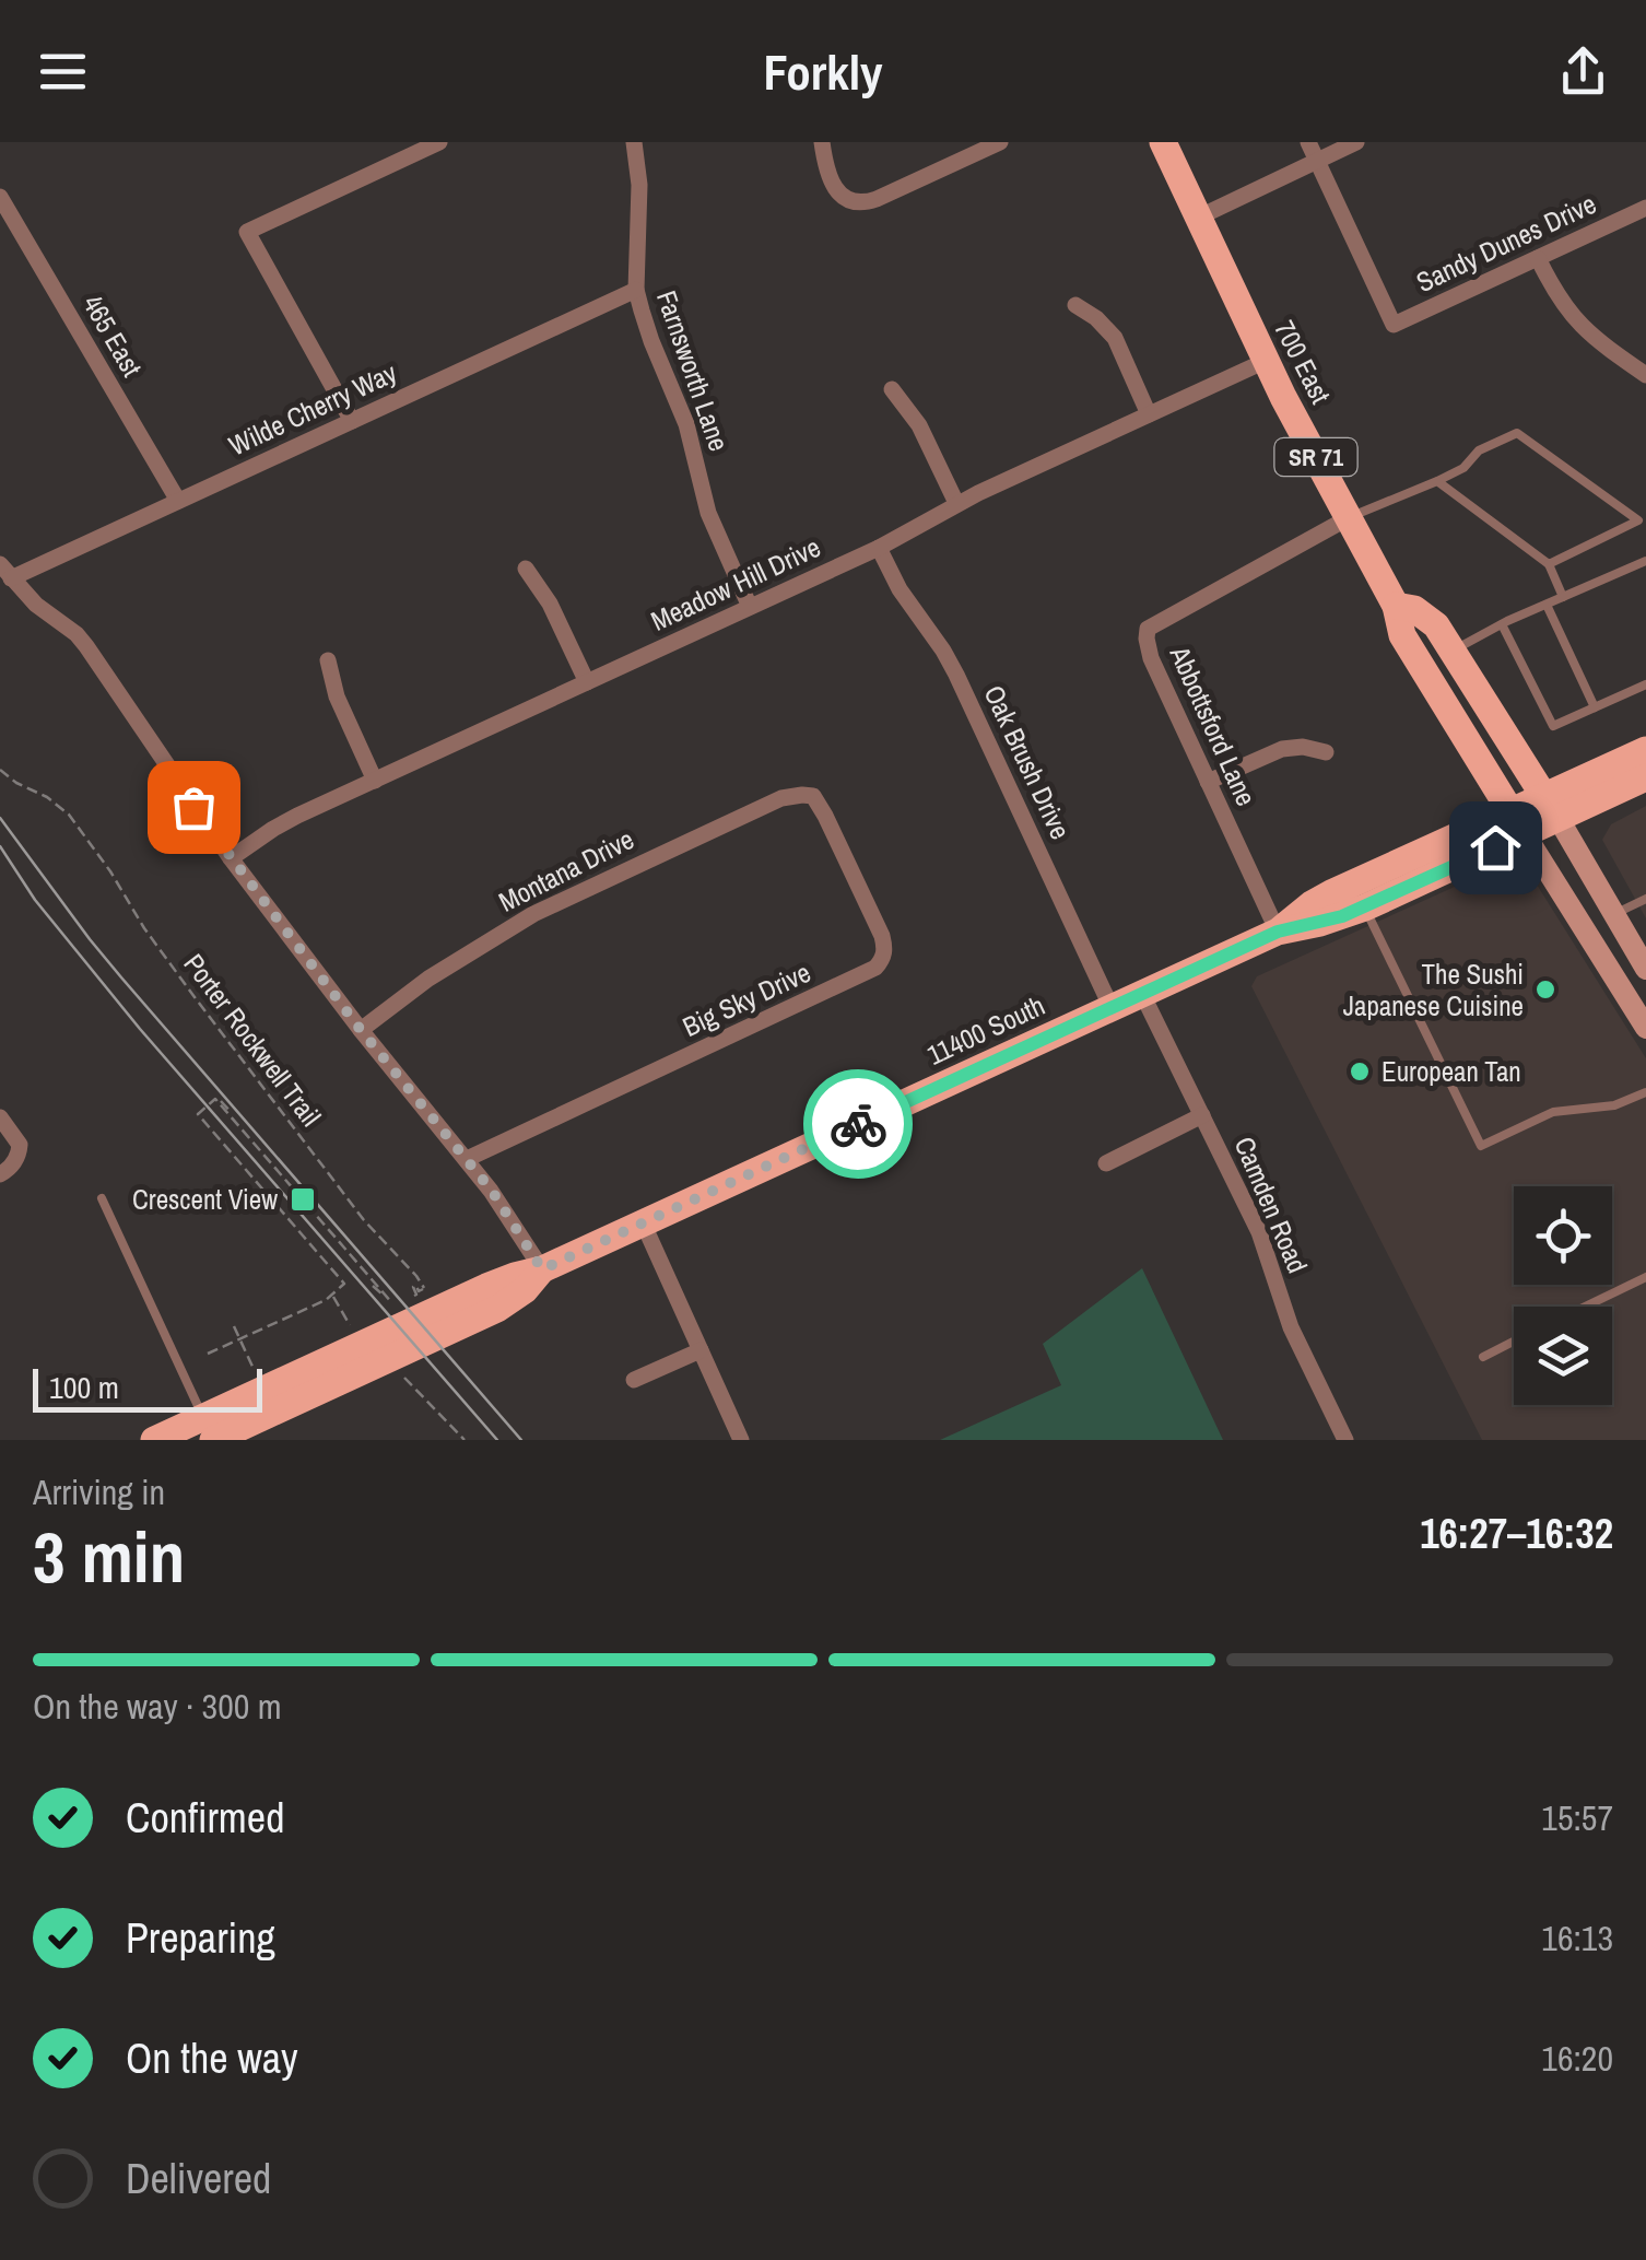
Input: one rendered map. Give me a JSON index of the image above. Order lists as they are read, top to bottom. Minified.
{"streets":{"main road":["700 East","SR 71","11400 South"],"street":["Sandy Dunes Drive","465 East","Farnsworth Lane","Wilde Cherry Way","Meadow Hill Drive","Abbottsford Lane","Oak Brush Drive","Montana Drive","Big Sky Drive","Camden Road"],"path":["Porter Rockwell Trail"]},"crossings":[["465 East","Wilde Cherry Way"],["700 East","Meadow Hill Drive"],["700 East","Abbottsford Lane"],["700 East","11400 South"],["Farnsworth Lane","Wilde Cherry Way"],["Farnsworth Lane","Meadow Hill Drive"],["Meadow Hill Drive","Oak Brush Drive"],["Abbottsford Lane","11400 South"],["Oak Brush Drive","11400 South"],["Montana Drive","Big Sky Drive"],["11400 South","Camden Road"]],"places":{"other":["The Sushi Japanese Cuisine","European Tan"],"transit":["Crescent View"]},"scale_bar":"100 m","page":{"header":"Forkly","scale":"100 m","heading":["3 min","Arriving in","16:27–16:32"],"bar":"On the way · 300 m","list":[["Confirmed","15:57"],["Preparing","16:13"],["On the way","16:20"],"Delivered"]}}
